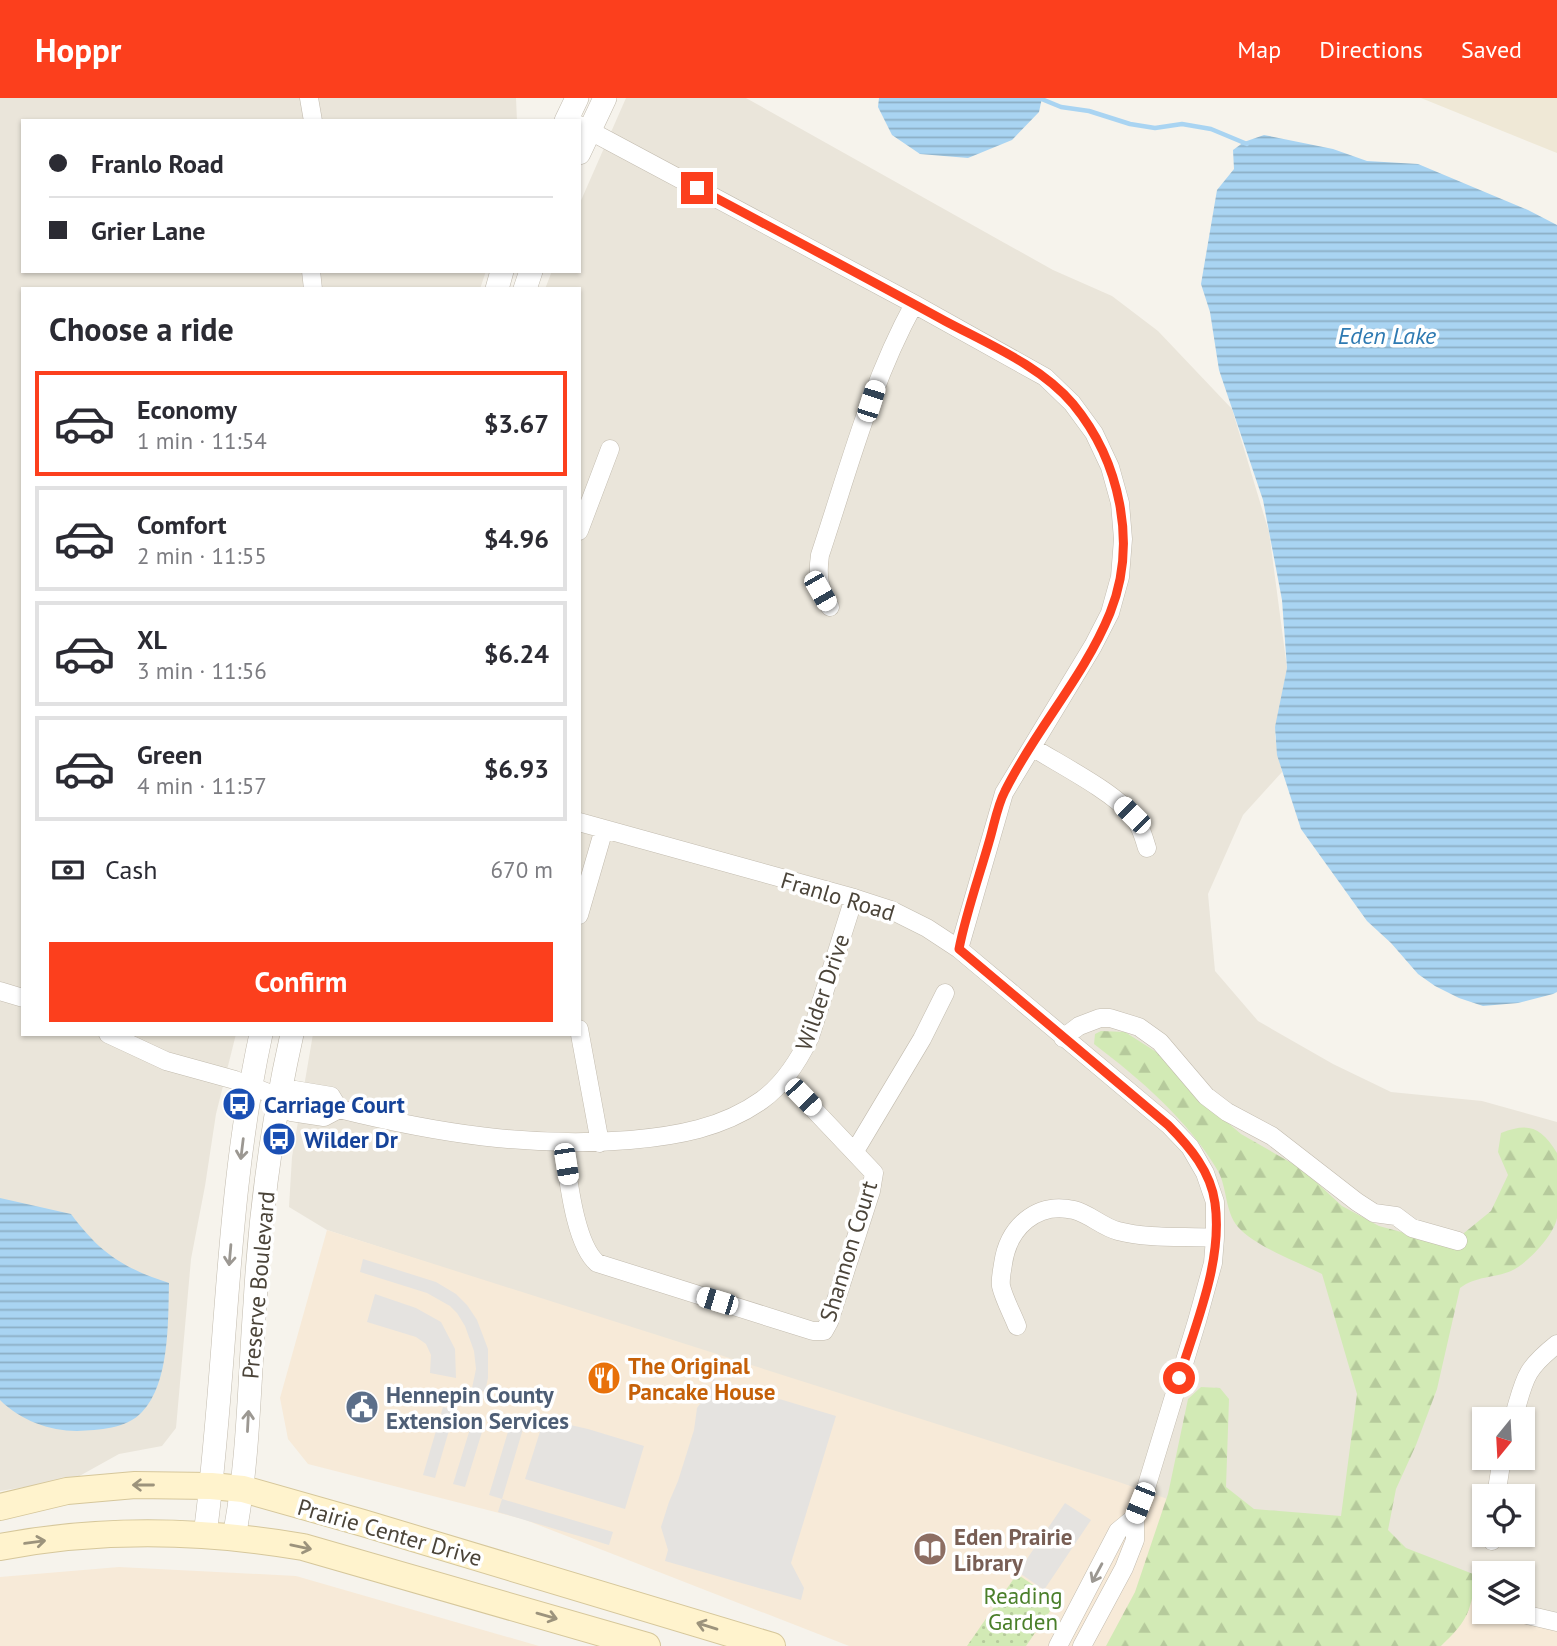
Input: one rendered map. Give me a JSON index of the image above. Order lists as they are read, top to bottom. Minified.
{"streets":{"main road":["Prairie Center Drive"],"street":["Franlo Road","Wilder Drive","Shannon Court","Preserve Boulevard"]},"crossings":[["Franlo Road","Wilder Drive"],["Wilder Drive","Shannon Court"],["Wilder Drive","Preserve Boulevard"],["Preserve Boulevard","Prairie Center Drive"]],"water":["Eden Lake"],"parks":["Reading Garden"],"places":{"bus stop":["Carriage Court","Wilder Dr"],"restaurant":["The Original Pancake House"],"public building":["Hennepin County Extension Services"],"library":["Eden Prairie Library"]},"north":"bottom","page":{"header":"Hoppr","nav":["Map","Directions","Saved"],"banner":["Franlo Road","Grier Lane"],"heading":"Choose a ride","list":[{"name":"Economy","note":"1 min · 11:54","value":"$3.67"},{"name":"Comfort","note":"2 min · 11:55","value":"$4.96"},{"name":"XL","note":"3 min · 11:56","value":"$6.24"},{"name":"Green","note":"4 min · 11:57","value":"$6.93"}],"pay":["Cash","670 m"],"buttons":"Confirm"}}
